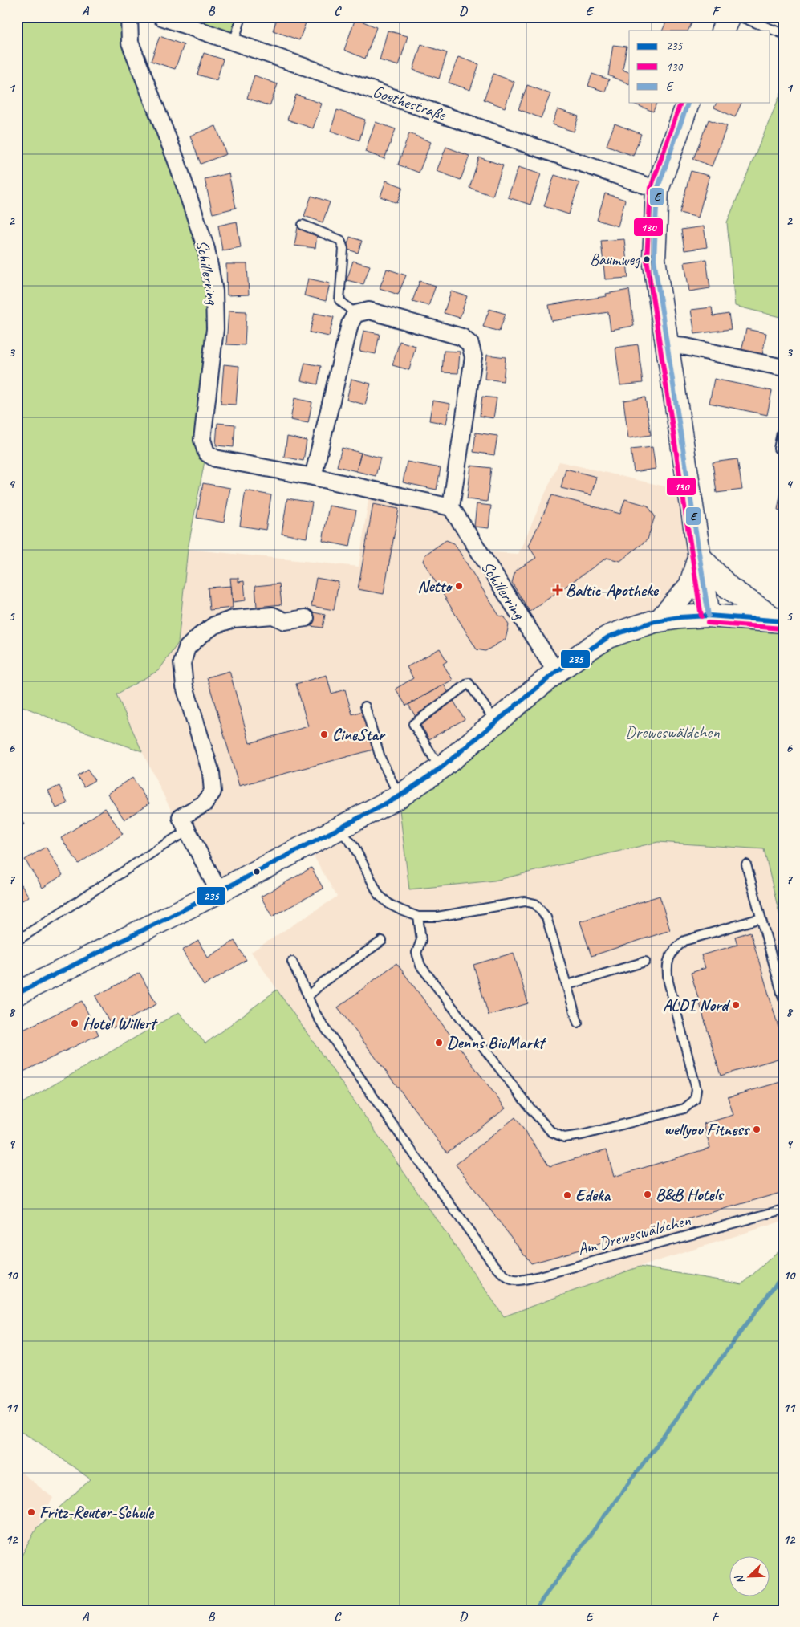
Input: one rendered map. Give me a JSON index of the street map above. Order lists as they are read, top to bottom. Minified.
{"streets":{"street":["Goethestraße","Schillerring"],"lane":["Am Dreweswäldchen"]},"parks":["Dreweswäldchen"],"places":{"other":["Baumweg","Netto","CineStar","ALDI Nord","Hotel Willert","Denns BioMarkt","wellyou Fitness","B&B Hotels","Edeka","Fritz-Reuter-Schule"],"health":["Baltic-Apotheke"]},"lines":["transit line 130","transit line E","transit line 235"],"legend":["235","130","E"],"north":"bottom left","grid":{"columns":["A","B","C","D","E","F"],"rows":["1","2","3","4","5","6","7","8","9","10","11","12"]}}
